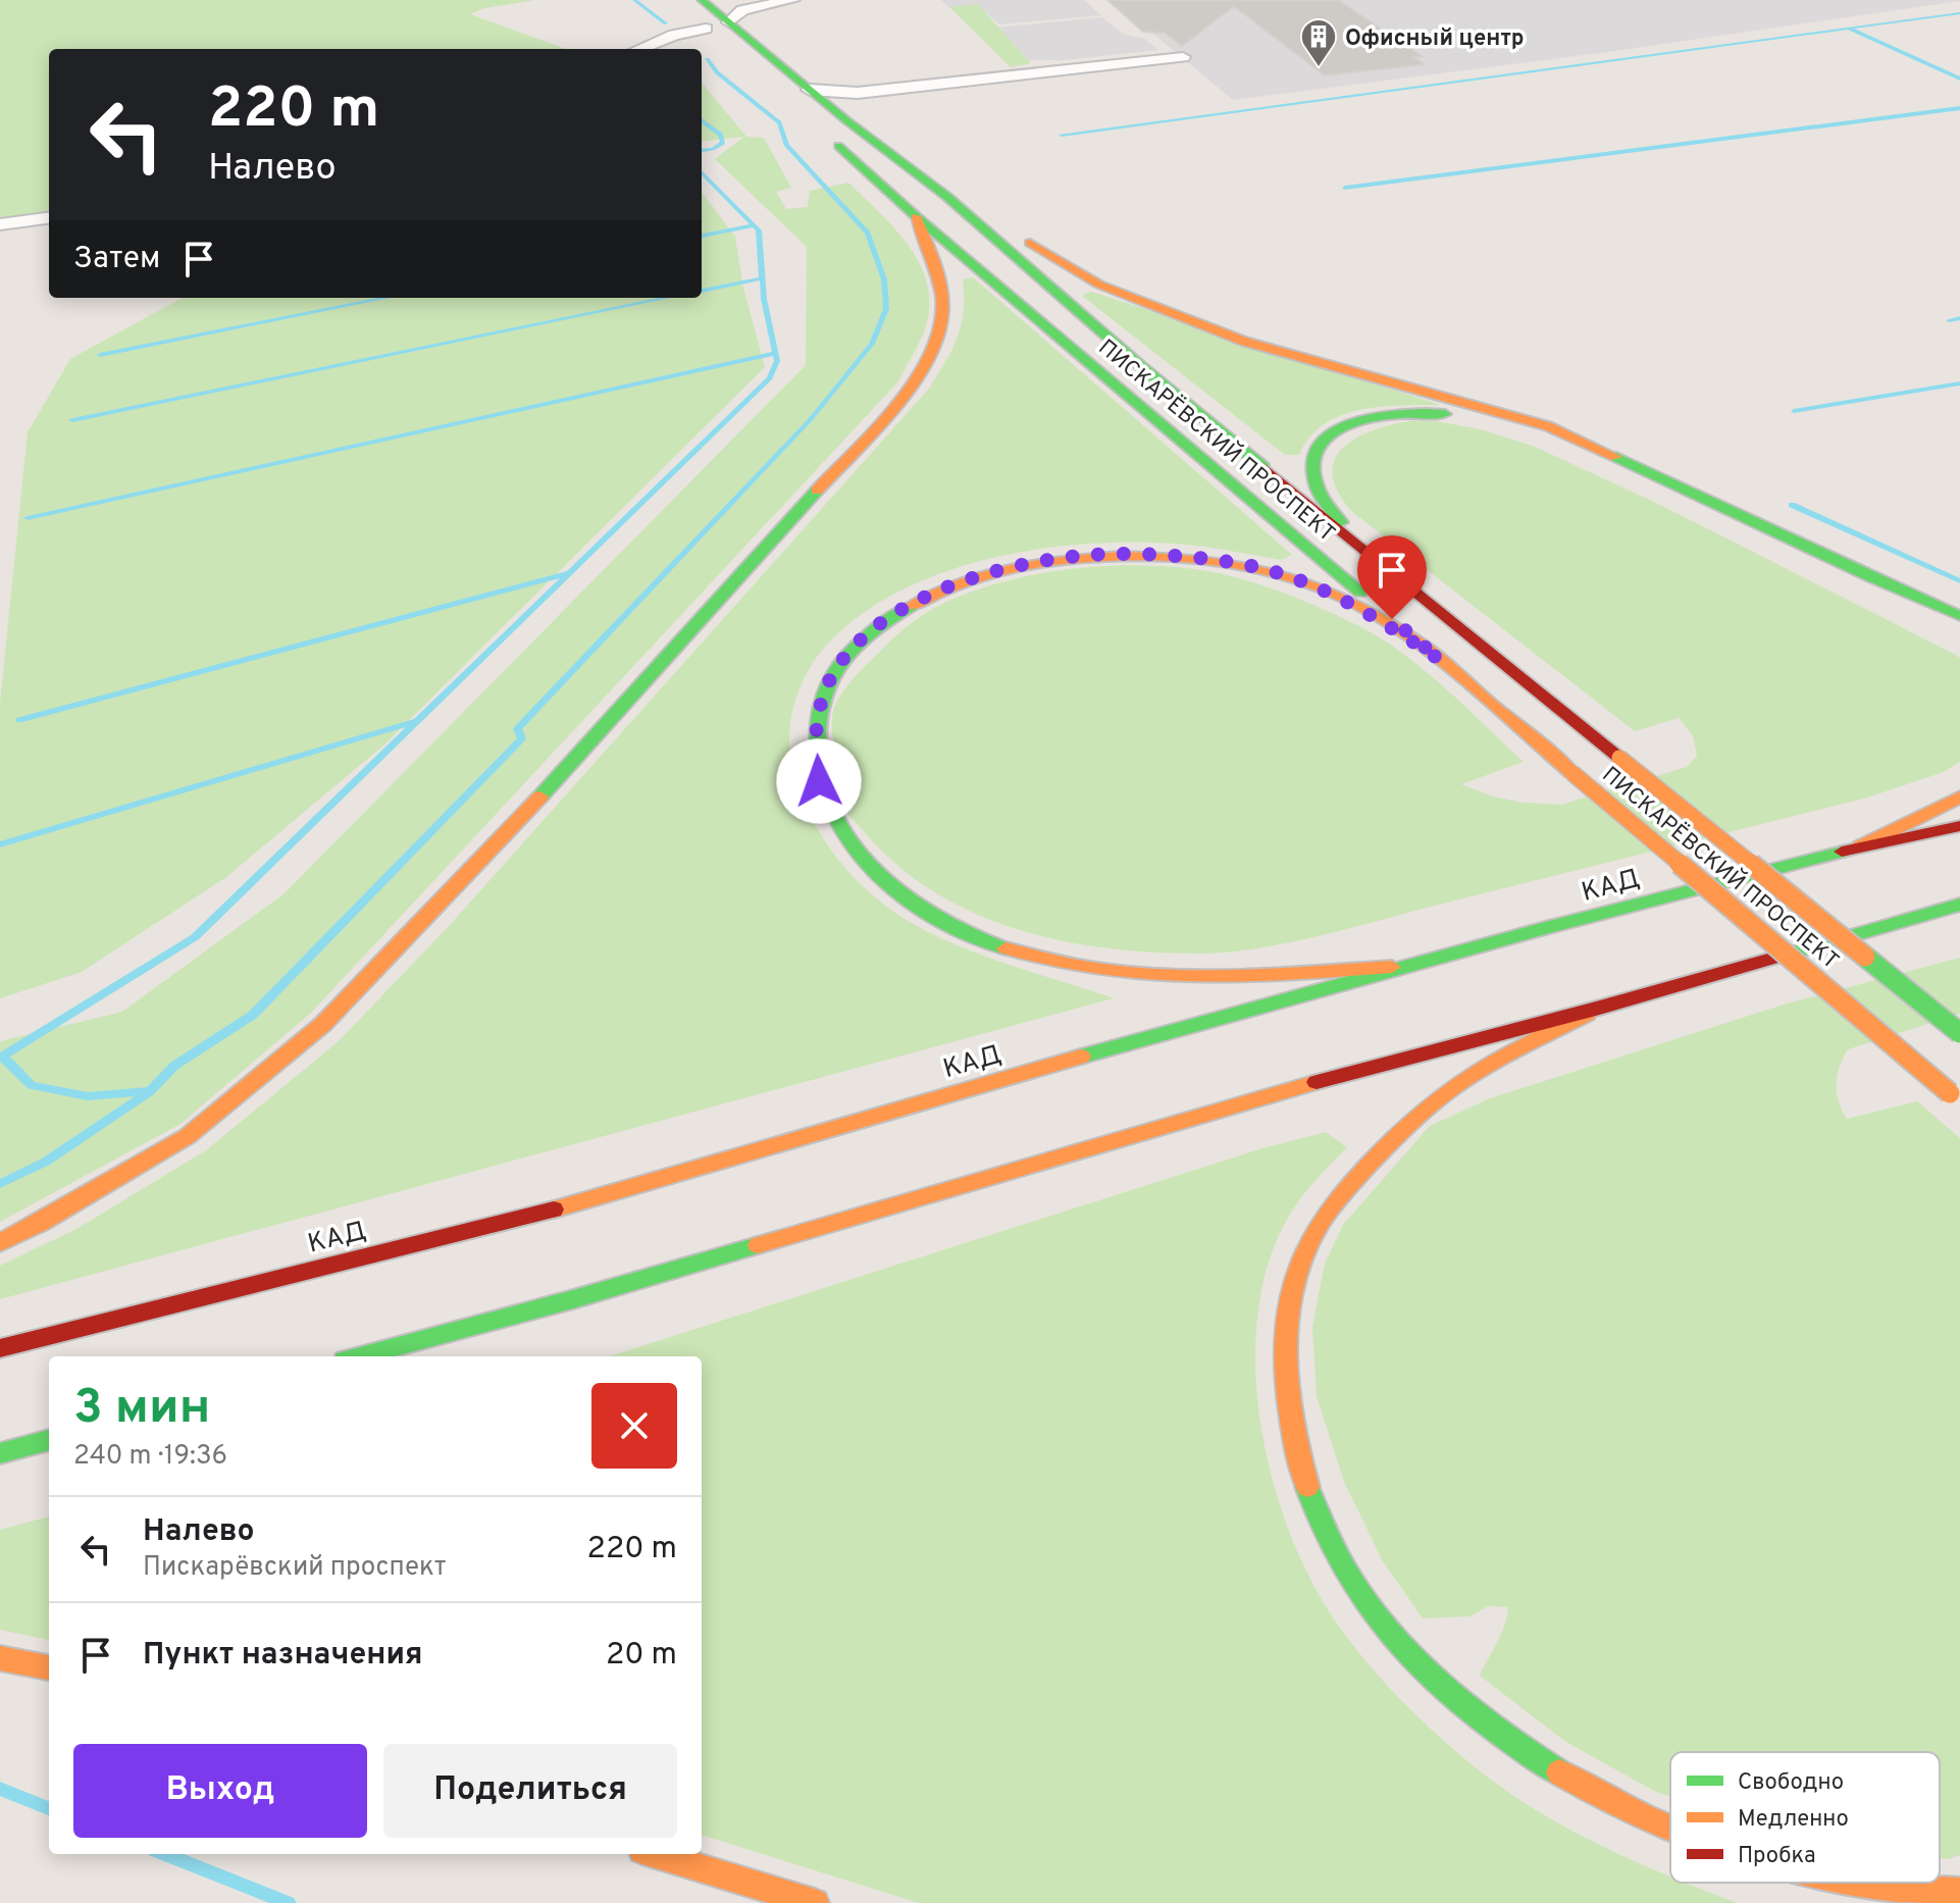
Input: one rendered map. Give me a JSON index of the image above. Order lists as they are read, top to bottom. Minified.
{"streets":{"main road":["ПИСКАРЁВСКИЙ ПРОСПЕКТ","КАД"]},"places":{"building":["Офисный центр"]},"legend":["Свободно","Медленно","Пробка"],"page":{"turn":["220 m","Налево"],"then":"Затем","heading":["3 мин","240 m · 19:36"],"list":[{"name":"Налево","note":"Пискарёвский проспект","value":"220 m"},{"name":"Пункт назначения","value":"20 m"}],"buttons":["Выход","Поделиться"]}}
